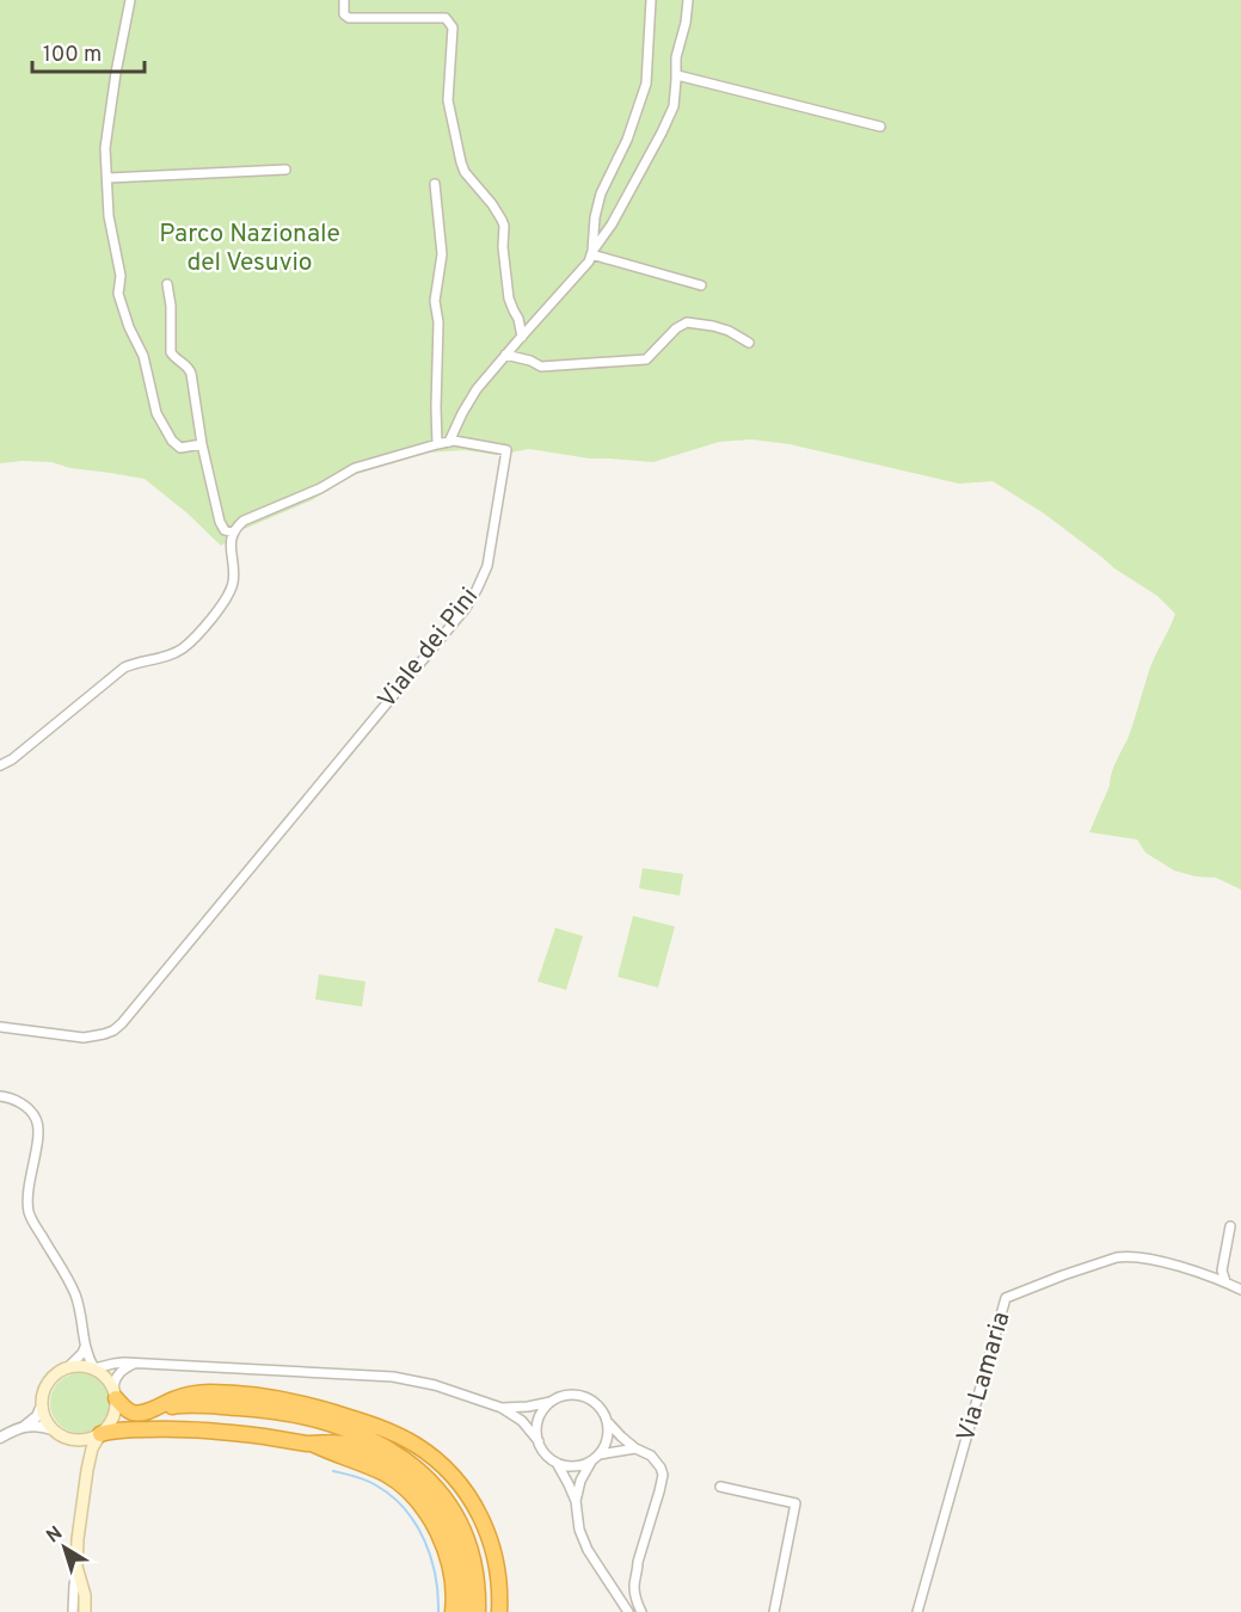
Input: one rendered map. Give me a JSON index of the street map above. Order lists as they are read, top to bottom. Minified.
{"streets":{"street":["Viale dei Pini","Via Lamaria"]},"parks":["Parco Nazionale del Vesuvio"],"scale_bar":"100 m","north":"top left"}
